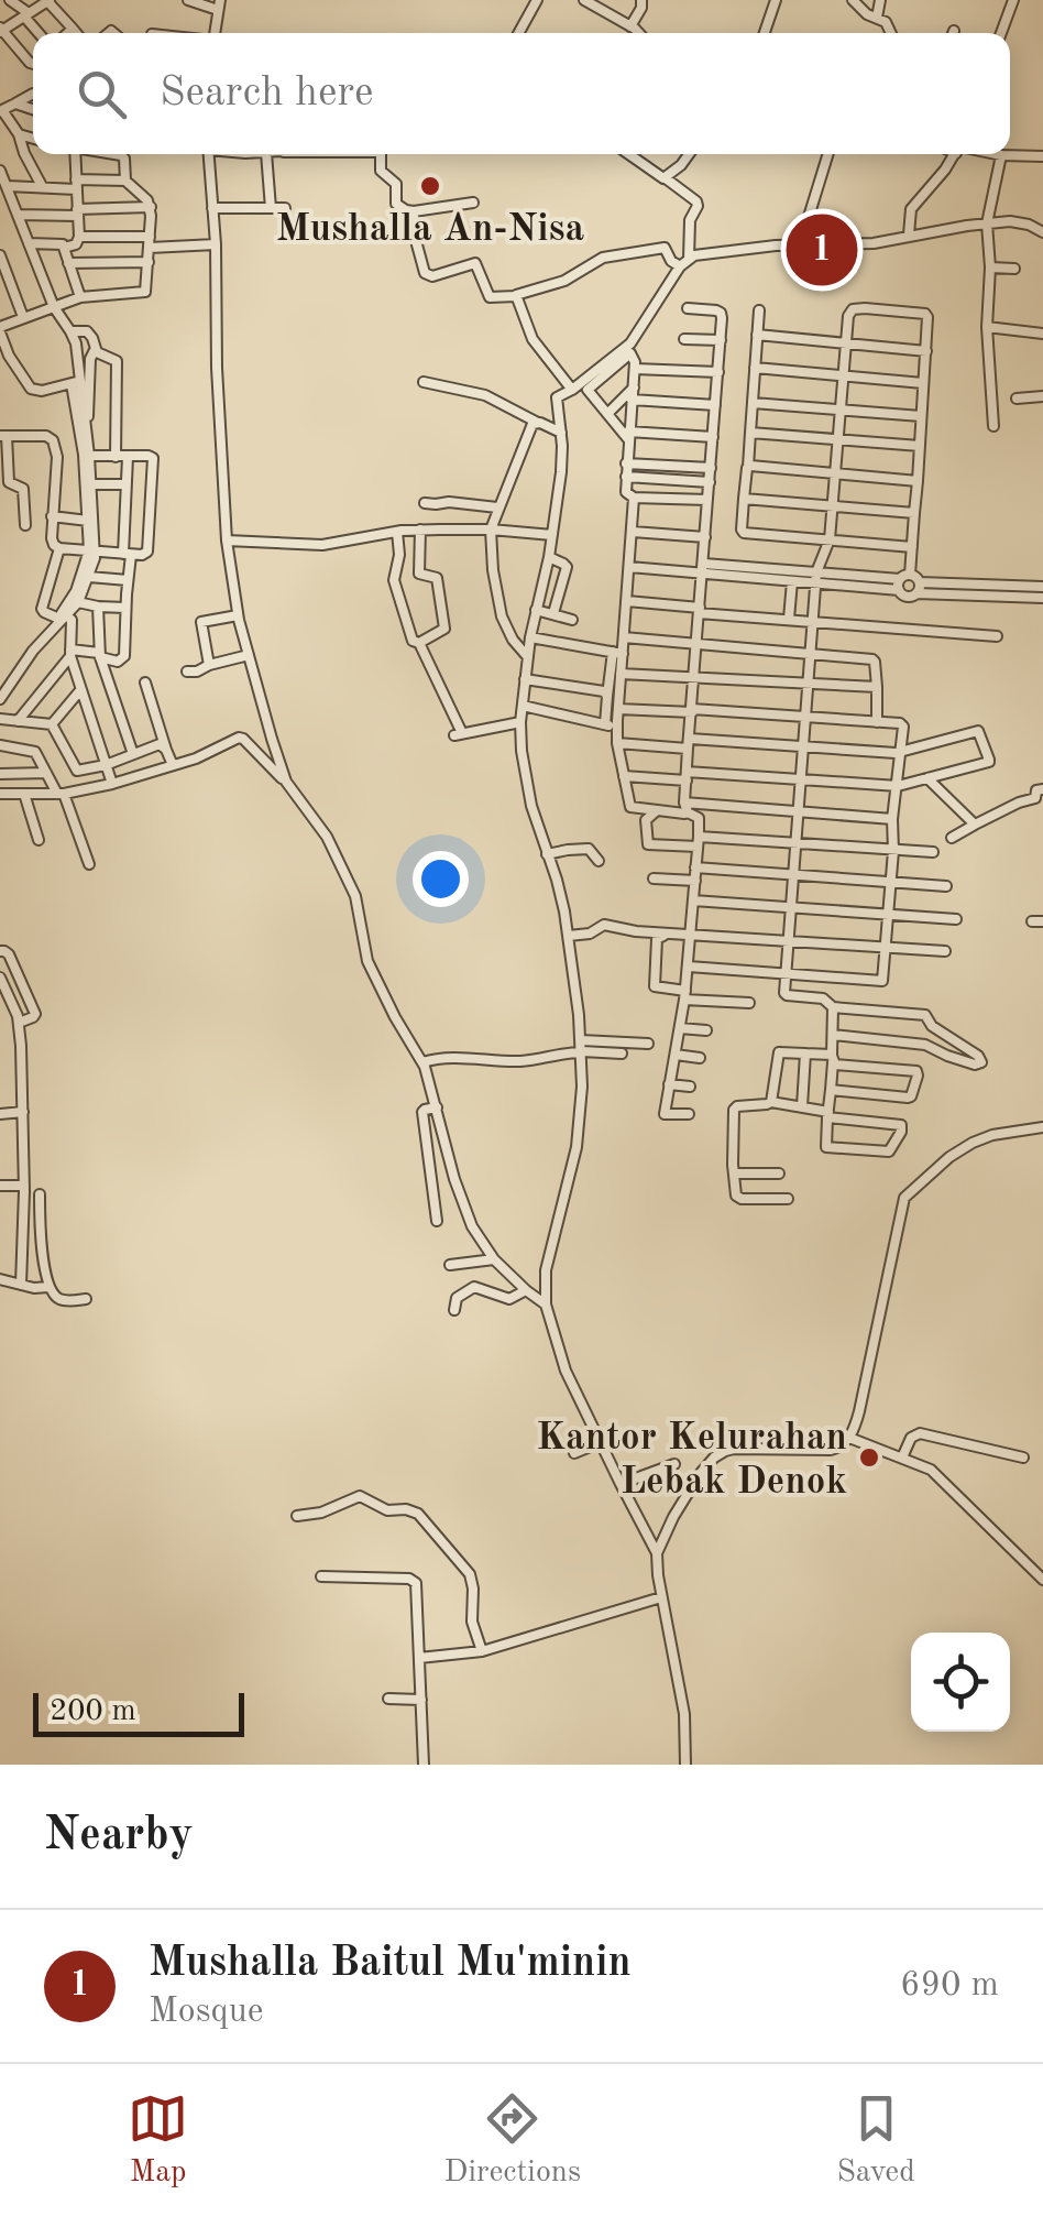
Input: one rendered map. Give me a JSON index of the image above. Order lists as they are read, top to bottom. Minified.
{"places":["Mushalla An-Nisa","Kantor Kelurahan Lebak Denok"],"scale_bar":"200 m","page":{"search":"Search here","pins":"1","scale":"200 m","heading":"Nearby","list":[{"mark":"1","name":"Mushalla Baitul Mu'minin","note":"Mosque","value":"690 m"}],"nav":["Map","Directions","Saved"]}}
